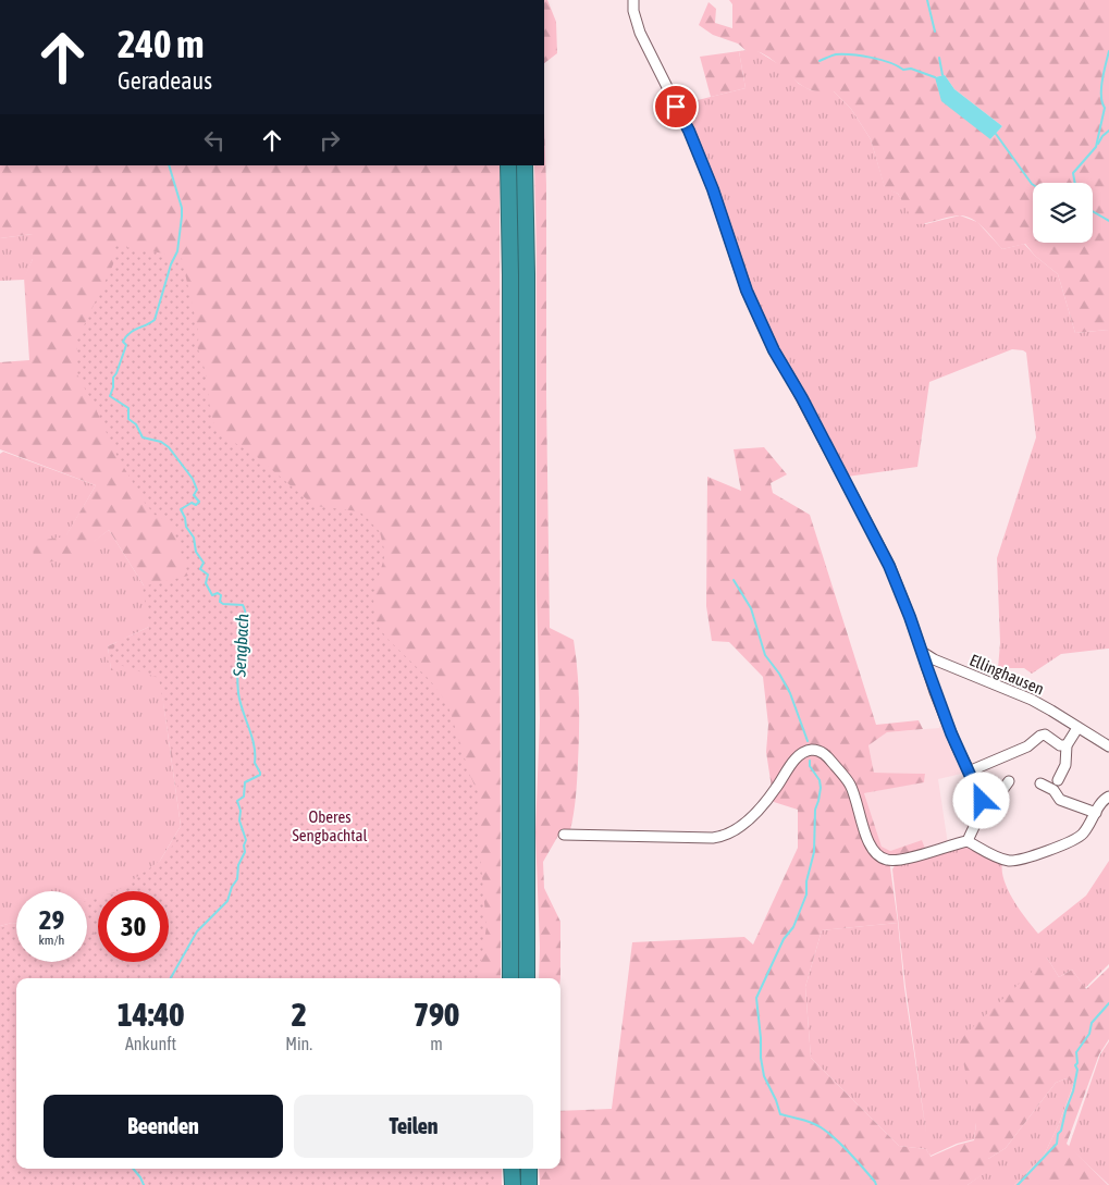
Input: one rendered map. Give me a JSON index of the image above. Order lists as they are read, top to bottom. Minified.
{"streets":{"street":["Ellinghausen"]},"water":["Sengbach"],"parks":["Oberes Sengbachtal"],"page":{"turn":["240 m","Geradeaus"],"speed":"29 km/h","limit":"30","eta":["14:40","Ankunft","2","Min.","790","m"],"buttons":["Beenden","Teilen"]}}
